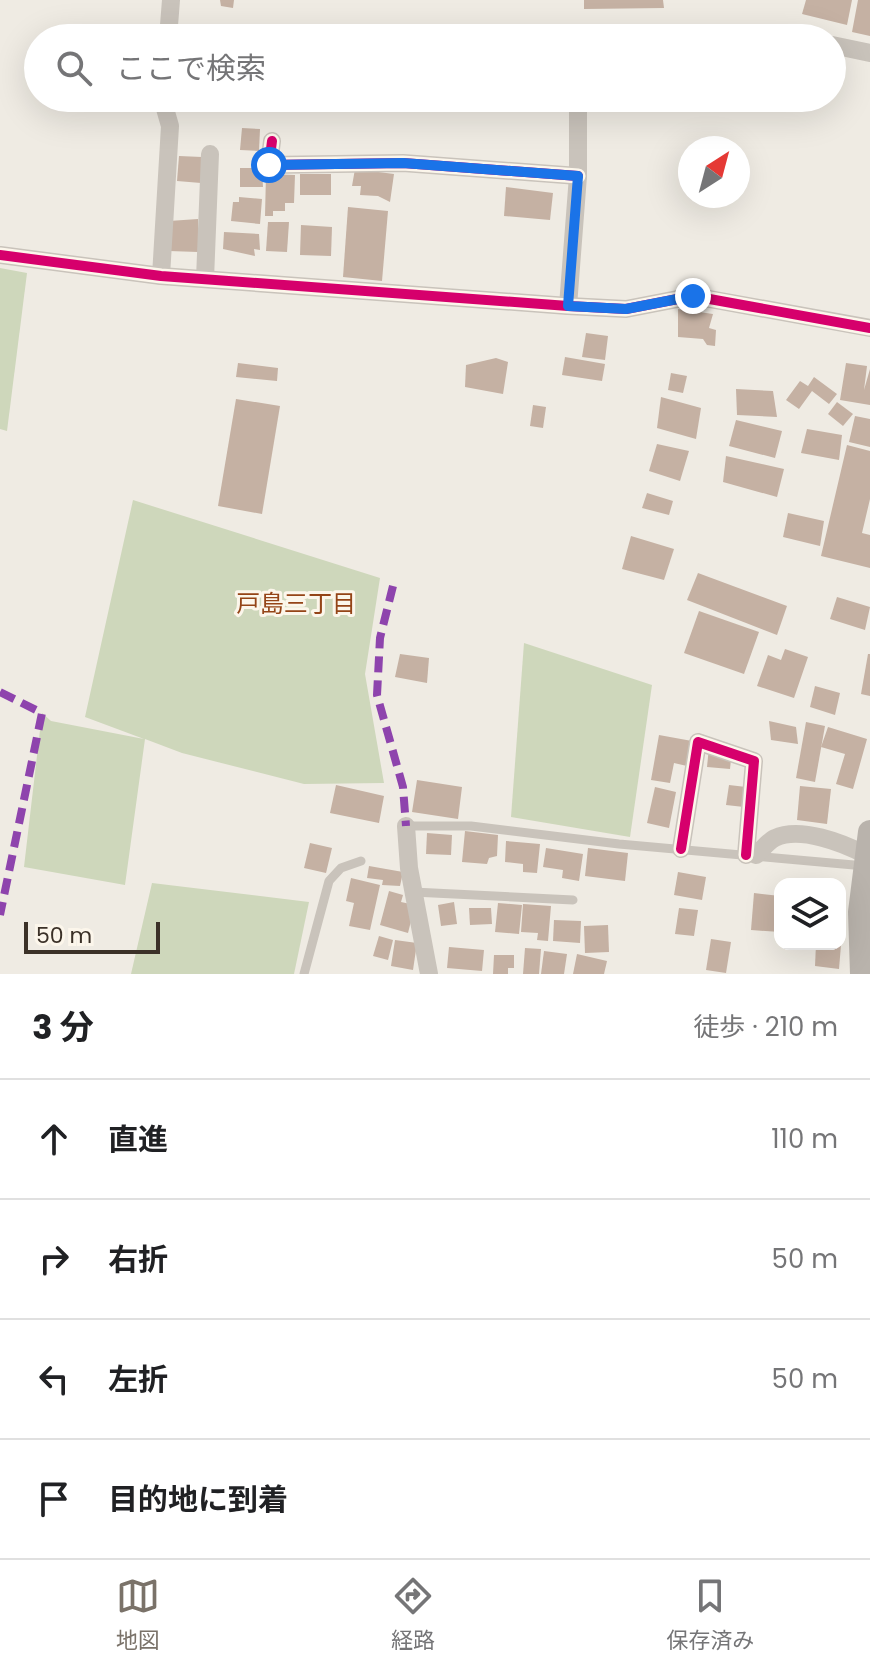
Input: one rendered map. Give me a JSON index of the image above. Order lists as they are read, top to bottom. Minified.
{"districts":["戸島三丁目"],"scale_bar":"50 m","north":"top right","page":{"search":"ここで検索","scale":"50 m","heading":["3 分","徒歩 · 210 m"],"list":[["直進","110 m"],["右折","50 m"],["左折","50 m"],"目的地に到着"],"nav":["地図","経路","保存済み"]}}
